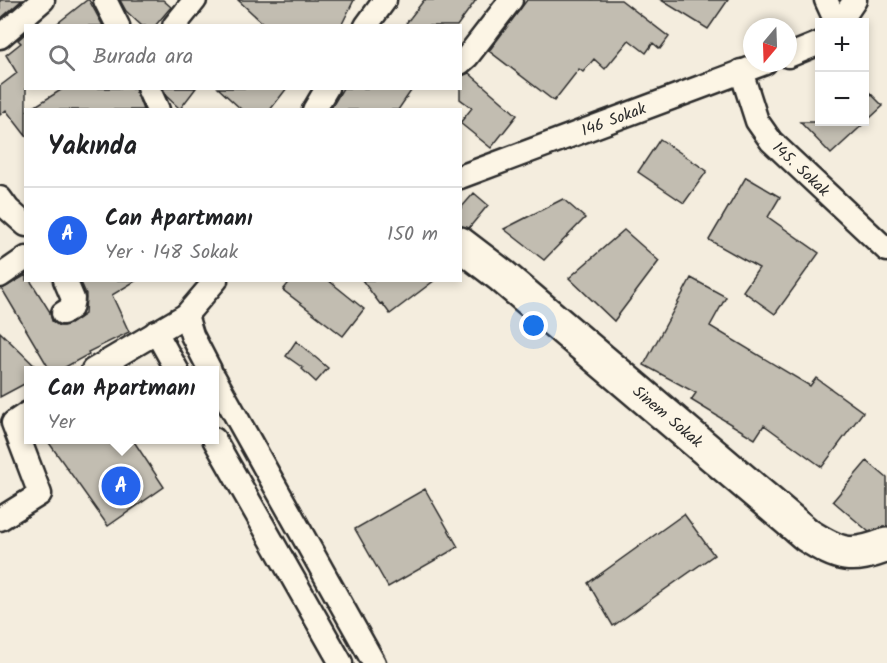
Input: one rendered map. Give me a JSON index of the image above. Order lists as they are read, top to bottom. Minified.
{"streets":{"street":["146 Sokak","145. Sokak","Sinem Sokak"]},"crossings":[["146 Sokak","145. Sokak"]],"north":"bottom","page":{"map_buttons":["+","−"],"search":"Burada ara","heading":"Yakında","list":[{"mark":"A","name":"Can Apartmanı","note":"Yer · 148 Sokak","value":"150 m"}],"popup":["Can Apartmanı","Yer"],"pins":"A"}}
